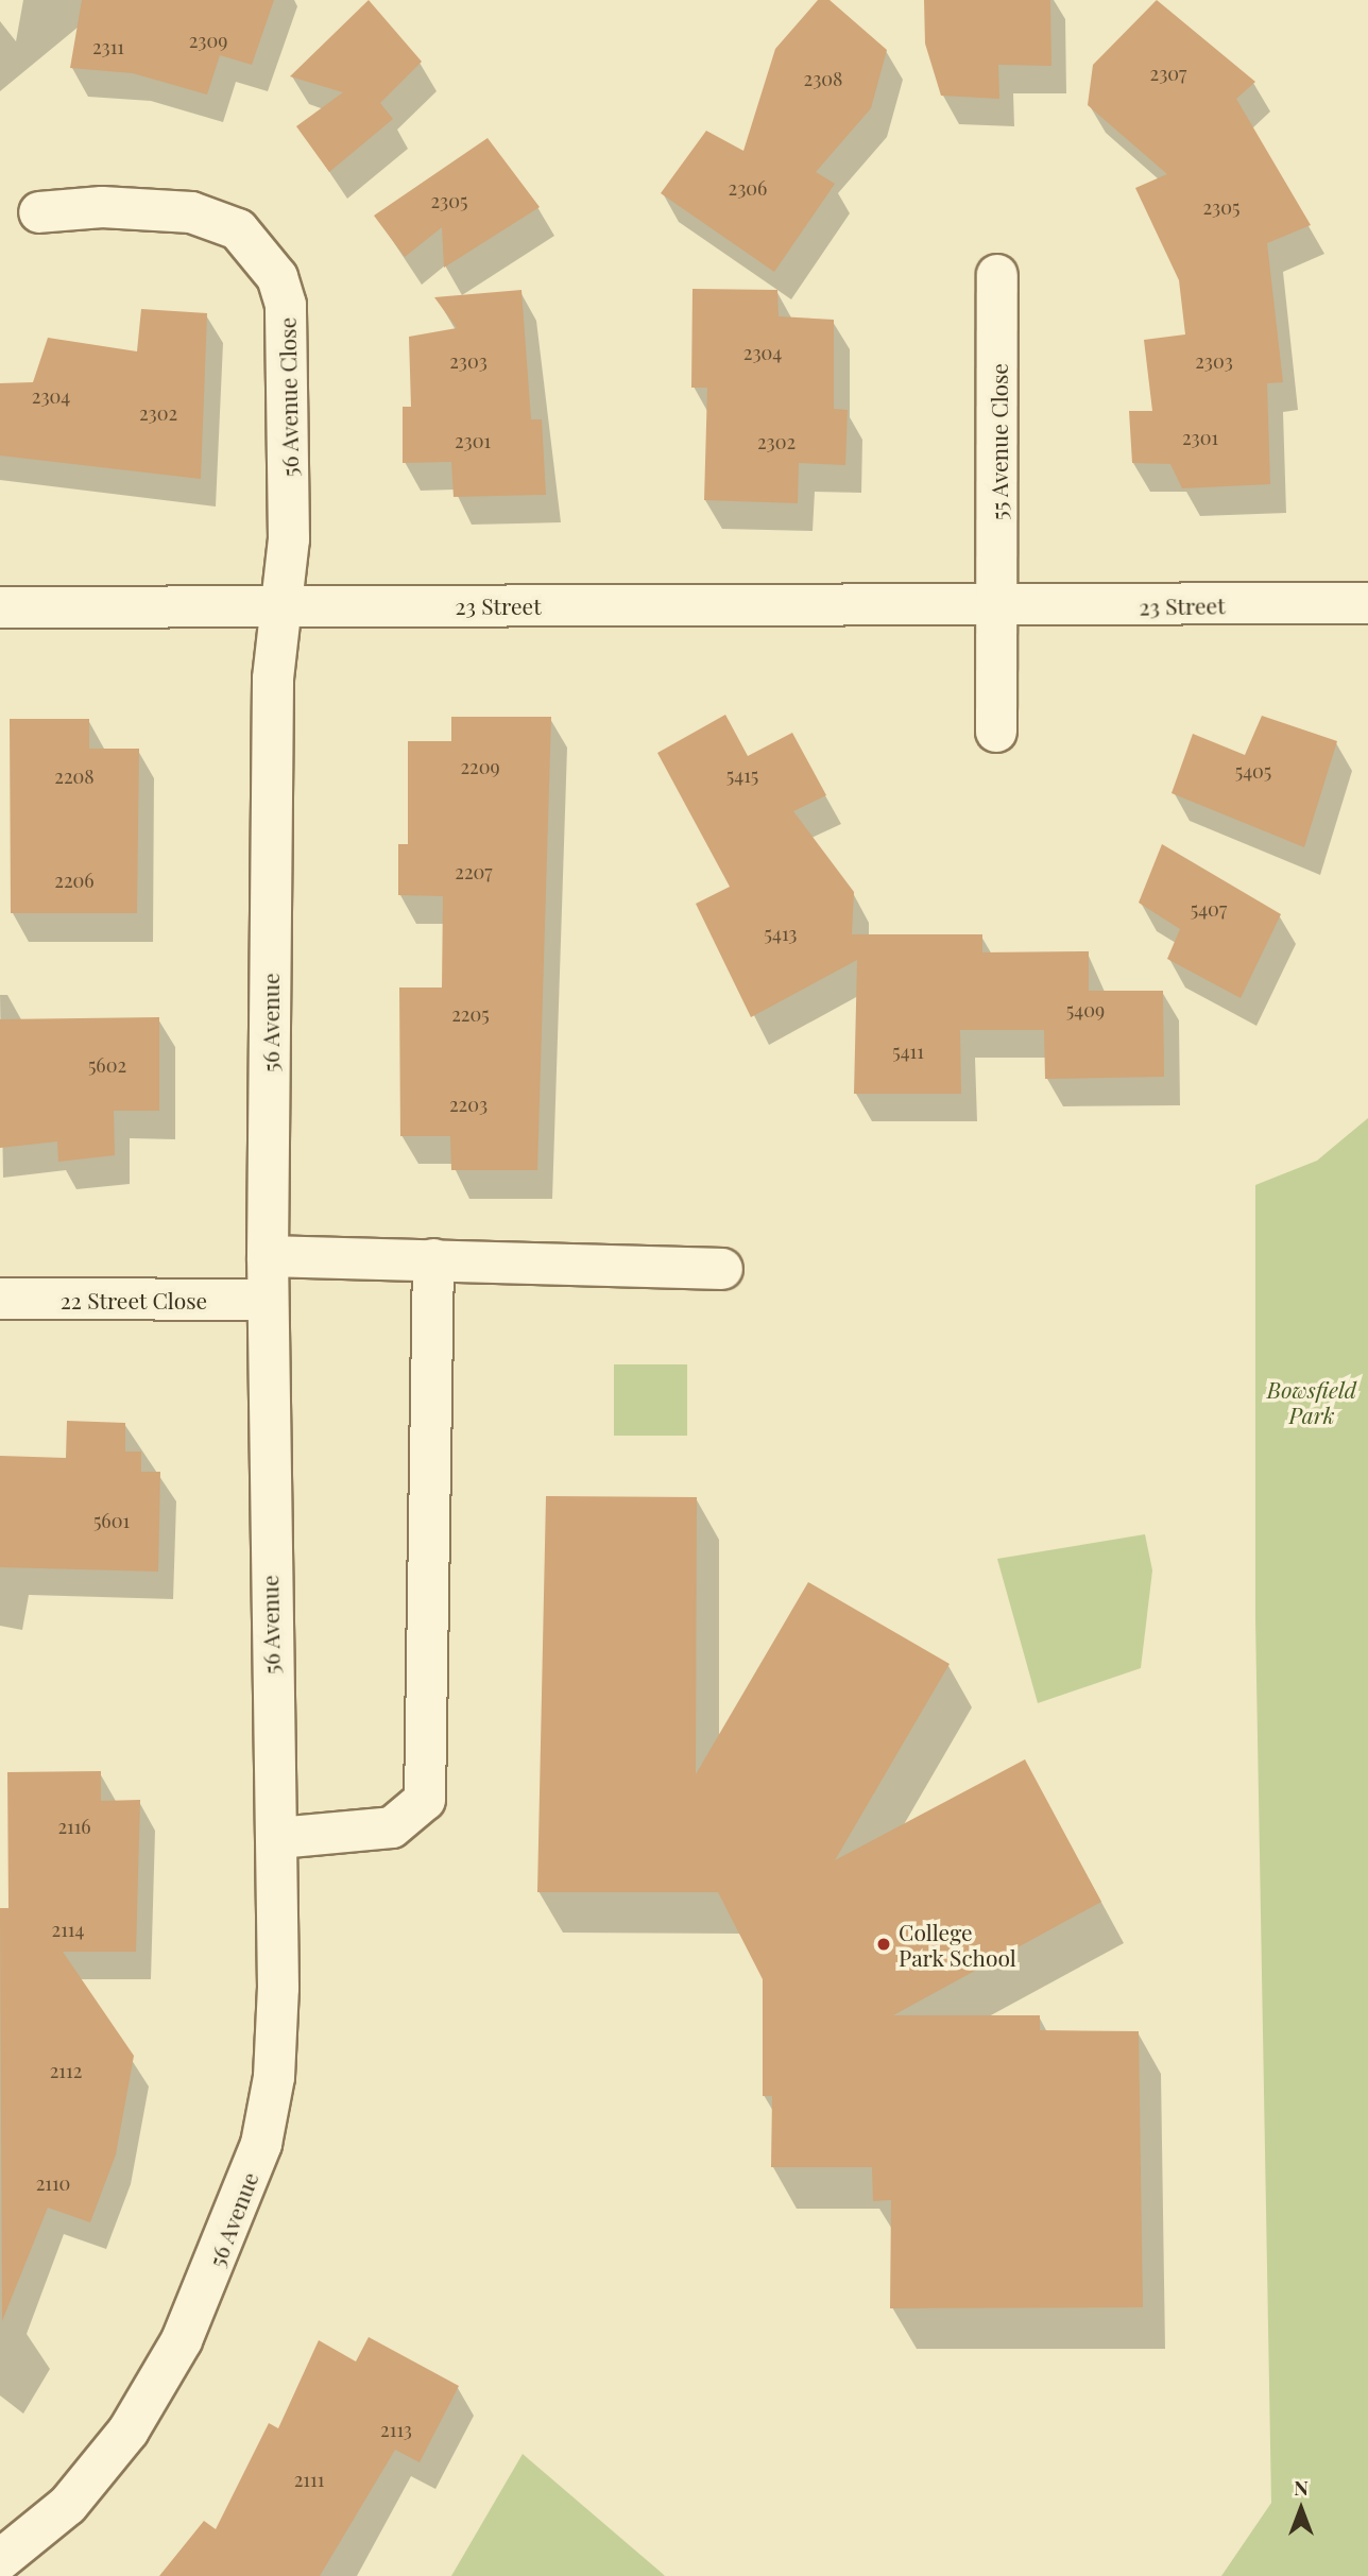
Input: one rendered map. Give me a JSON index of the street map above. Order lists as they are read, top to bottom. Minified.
{"streets":{"street":["56 Avenue Close","55 Avenue Close","23 Street","56 Avenue","22 Street Close"]},"crossings":[["56 Avenue Close","23 Street"],["56 Avenue Close","56 Avenue"],["55 Avenue Close","23 Street"],["23 Street","56 Avenue"],["56 Avenue","22 Street Close"]],"parks":["Bowsfield Park"],"places":["College Park School"],"house_numbers":["2309","2311","2307","2308","2306","2305","2305","2304","2303","2303","2304","2302","2301","2301","2302","2209","5405","5415","2208","2207","2206","5407","5413","5409","2205","5411","5602","2203","5601","2116","2114","2112","2110","2113","2111"],"north":"top"}
